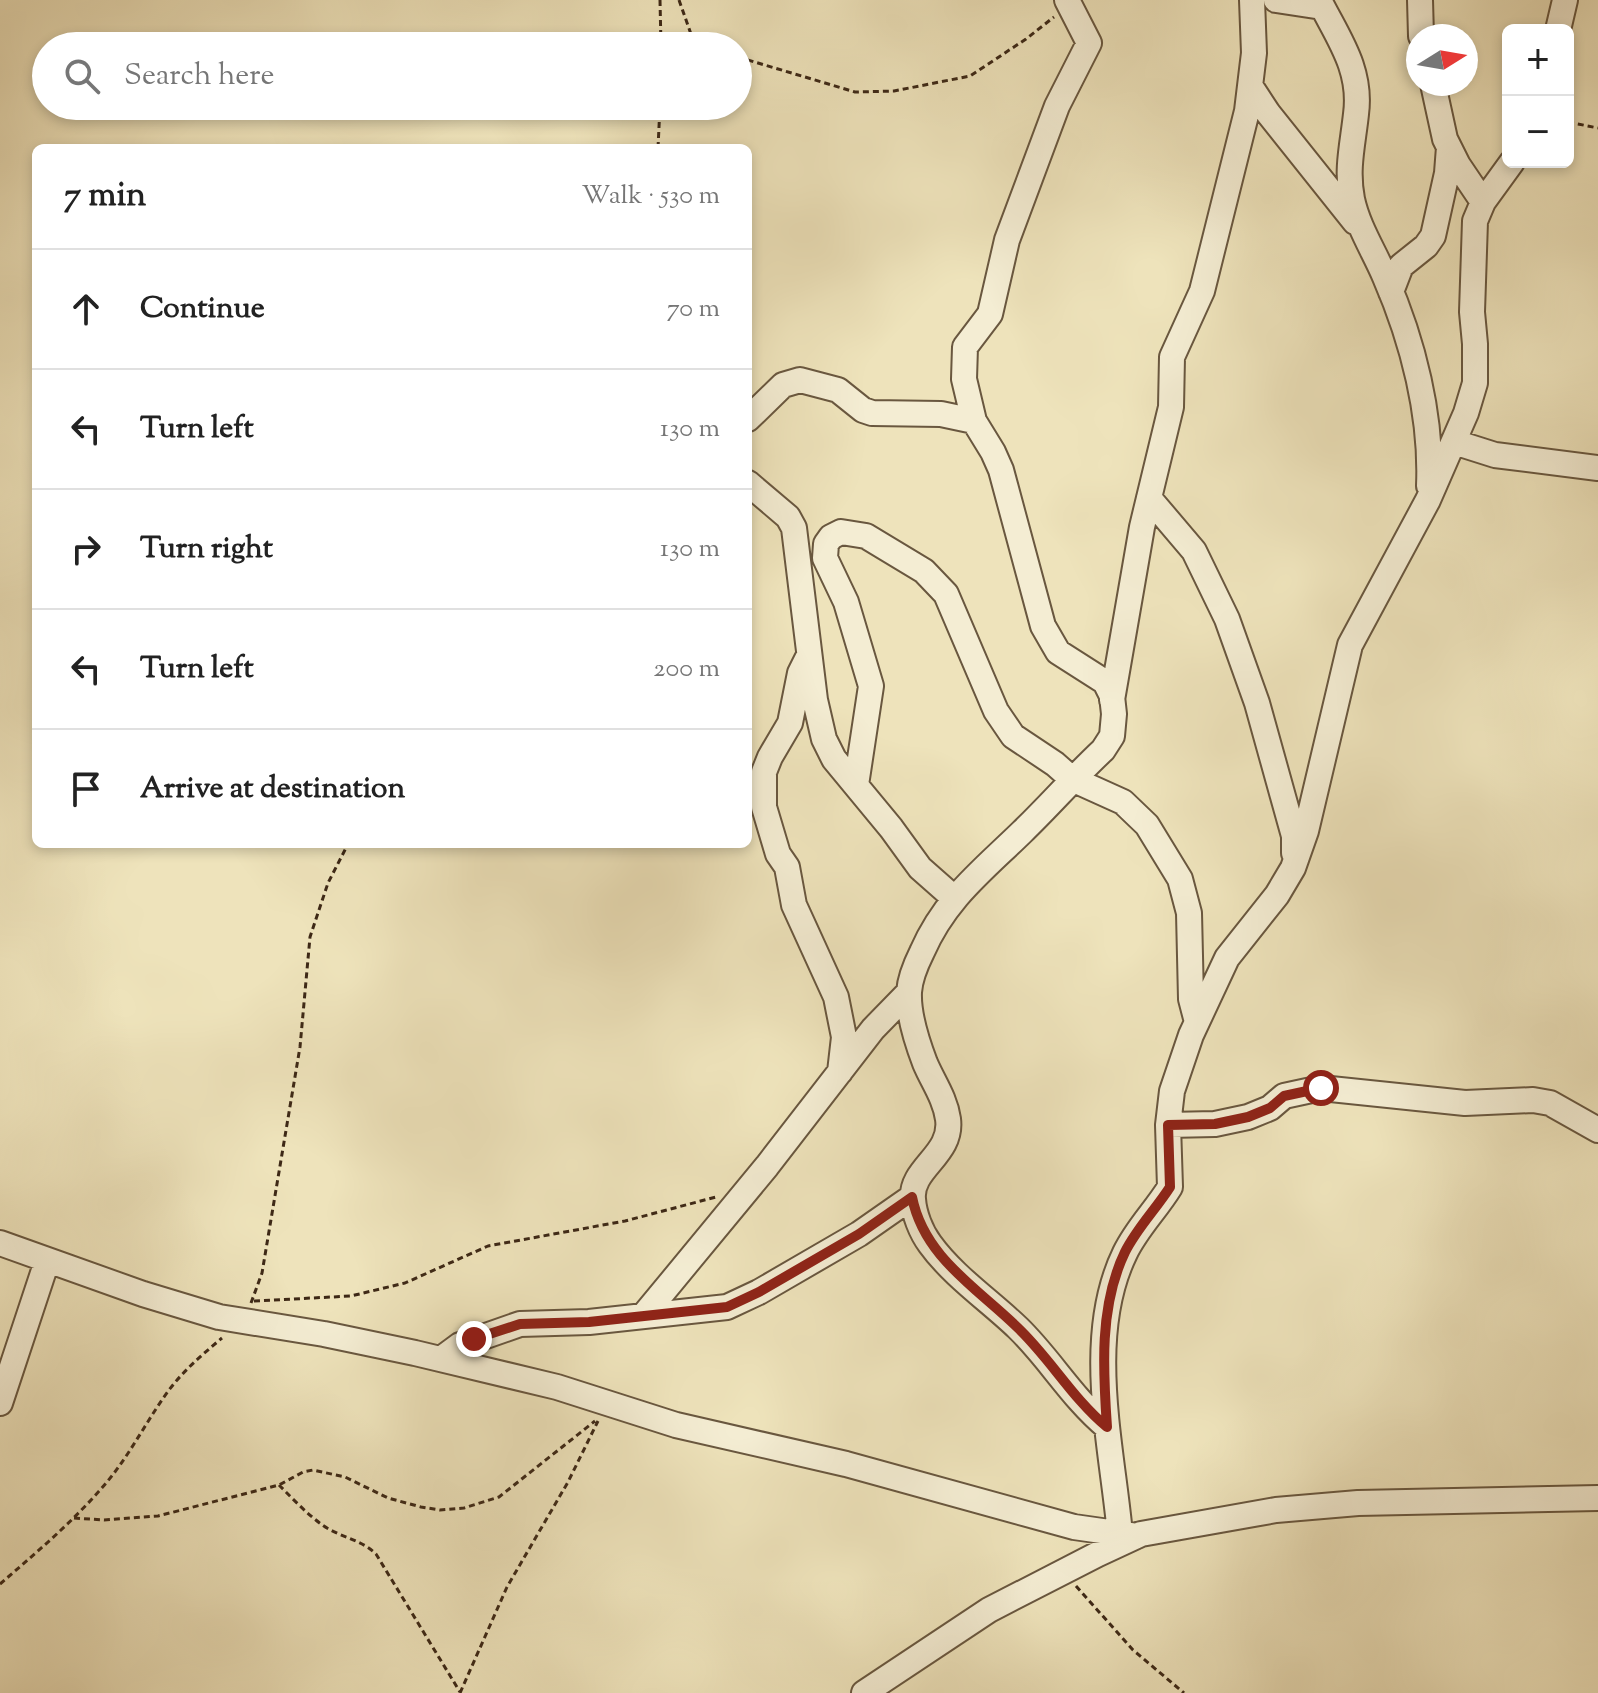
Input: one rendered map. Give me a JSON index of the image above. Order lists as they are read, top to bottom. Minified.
{"north":"right","page":{"map_buttons":["+","−"],"search":"Search here","heading":["7 min","Walk · 530 m"],"list":[["Continue","70 m"],["Turn left","130 m"],["Turn right","130 m"],["Turn left","200 m"],"Arrive at destination"]}}
